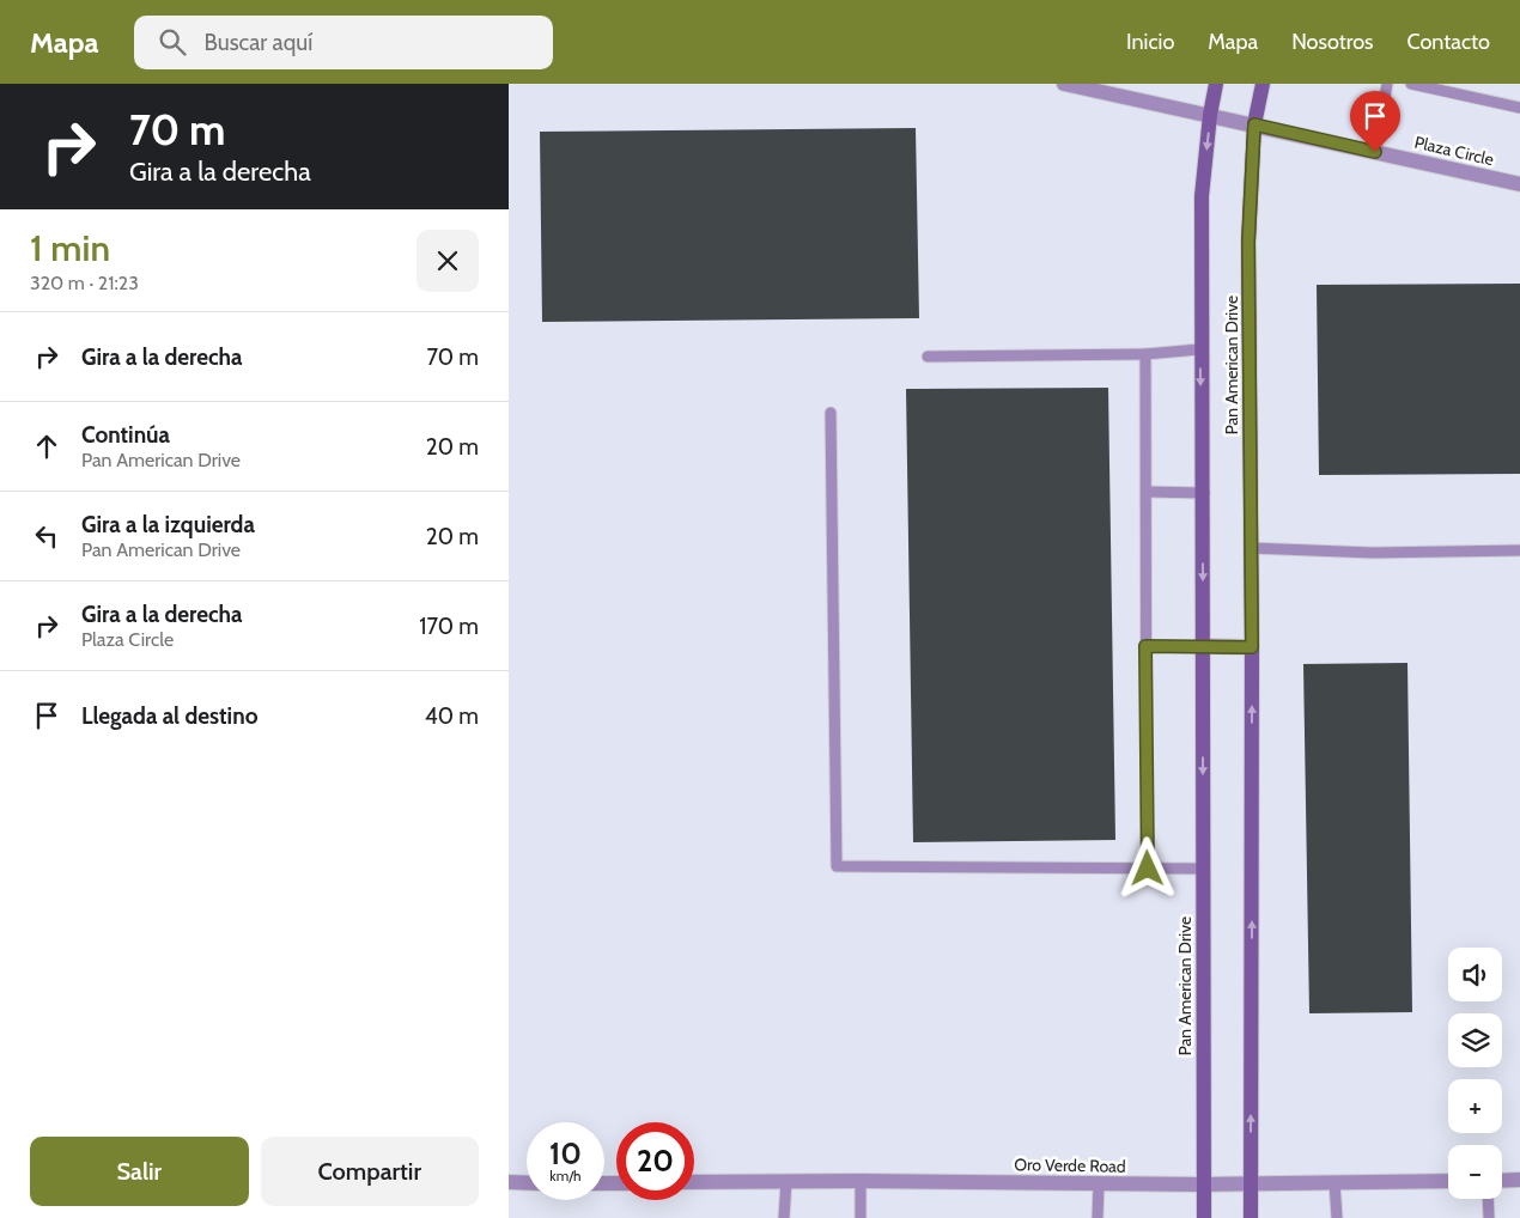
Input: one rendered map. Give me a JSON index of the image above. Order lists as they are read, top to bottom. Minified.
{"streets":{"street":["Plaza Circle","Pan American Drive","Oro Verde Road"]},"crossings":[["Plaza Circle","Pan American Drive"],["Pan American Drive","Oro Verde Road"]],"page":{"header":"Mapa","search":"Buscar aquí","nav":["Inicio","Mapa","Nosotros","Contacto"],"turn":["70 m","Gira a la derecha"],"heading":["1 min","320 m · 21:23"],"list":[{"name":"Gira a la derecha","value":"70 m"},{"name":"Continúa","note":"Pan American Drive","value":"20 m"},{"name":"Gira a la izquierda","note":"Pan American Drive","value":"20 m"},{"name":"Gira a la derecha","note":"Plaza Circle","value":"170 m"},{"name":"Llegada al destino","value":"40 m"}],"map_buttons":["+","−"],"speed":"10 km/h","limit":"20","buttons":["Salir","Compartir"]}}
